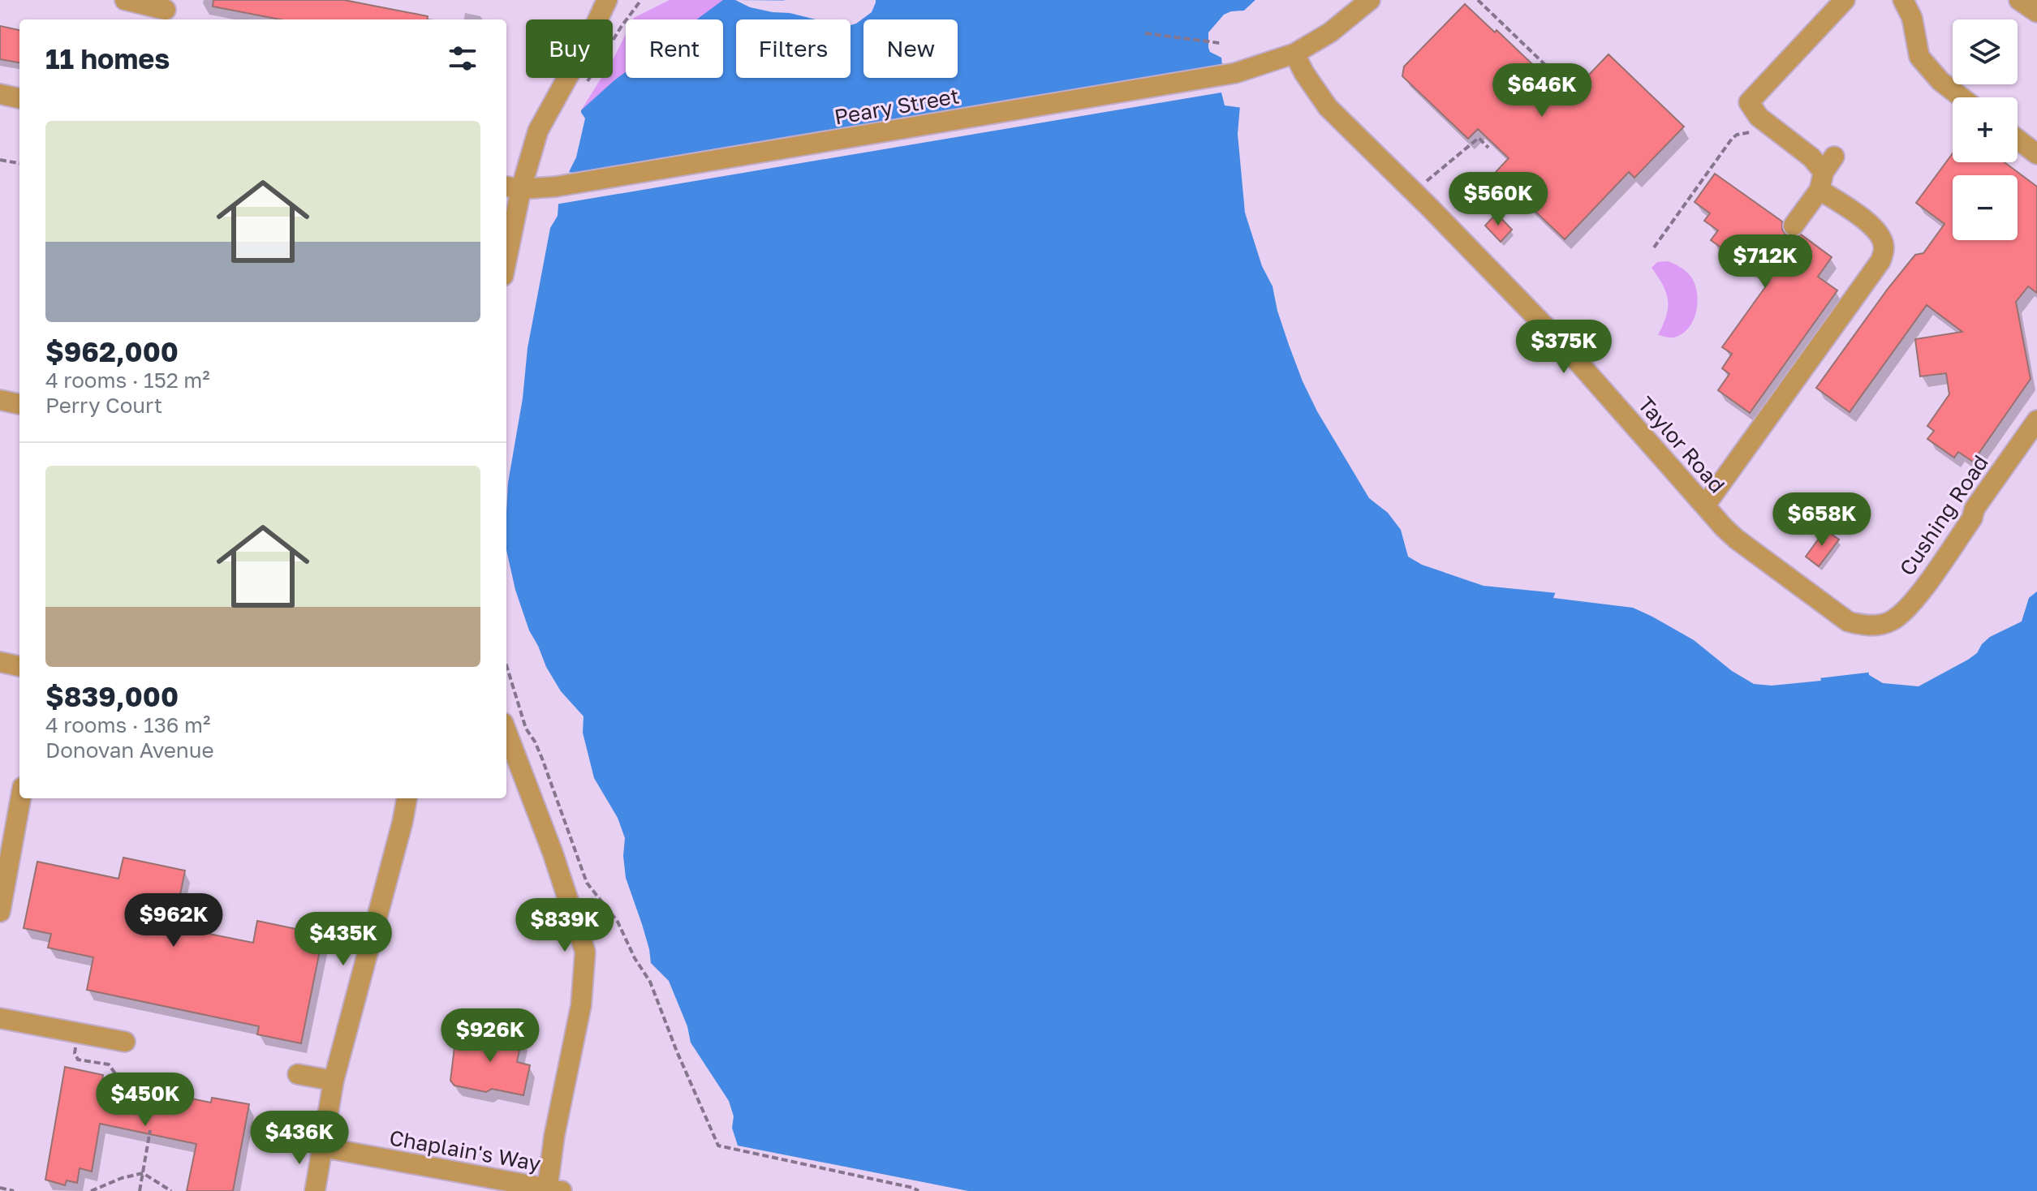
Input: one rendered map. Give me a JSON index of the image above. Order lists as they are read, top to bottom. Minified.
{"streets":{"street":["Peary Street","Taylor Road","Cushing Road","Chaplain's Way"]},"crossings":[["Peary Street","Taylor Road"],["Taylor Road","Cushing Road"]],"page":{"map_buttons":["+","−"],"chip":["Buy","Rent","Filters","New"],"heading":"11 homes","price":["$646K","$560K","$712K","$375K","$658K","$962K","$839K","$435K","$926K","$450K","$436K"],"list":[{"name":"$962,000","note":"4 rooms · 152 m² · Perry Court"},{"name":"$839,000","note":"4 rooms · 136 m² · Donovan Avenue"}]}}
